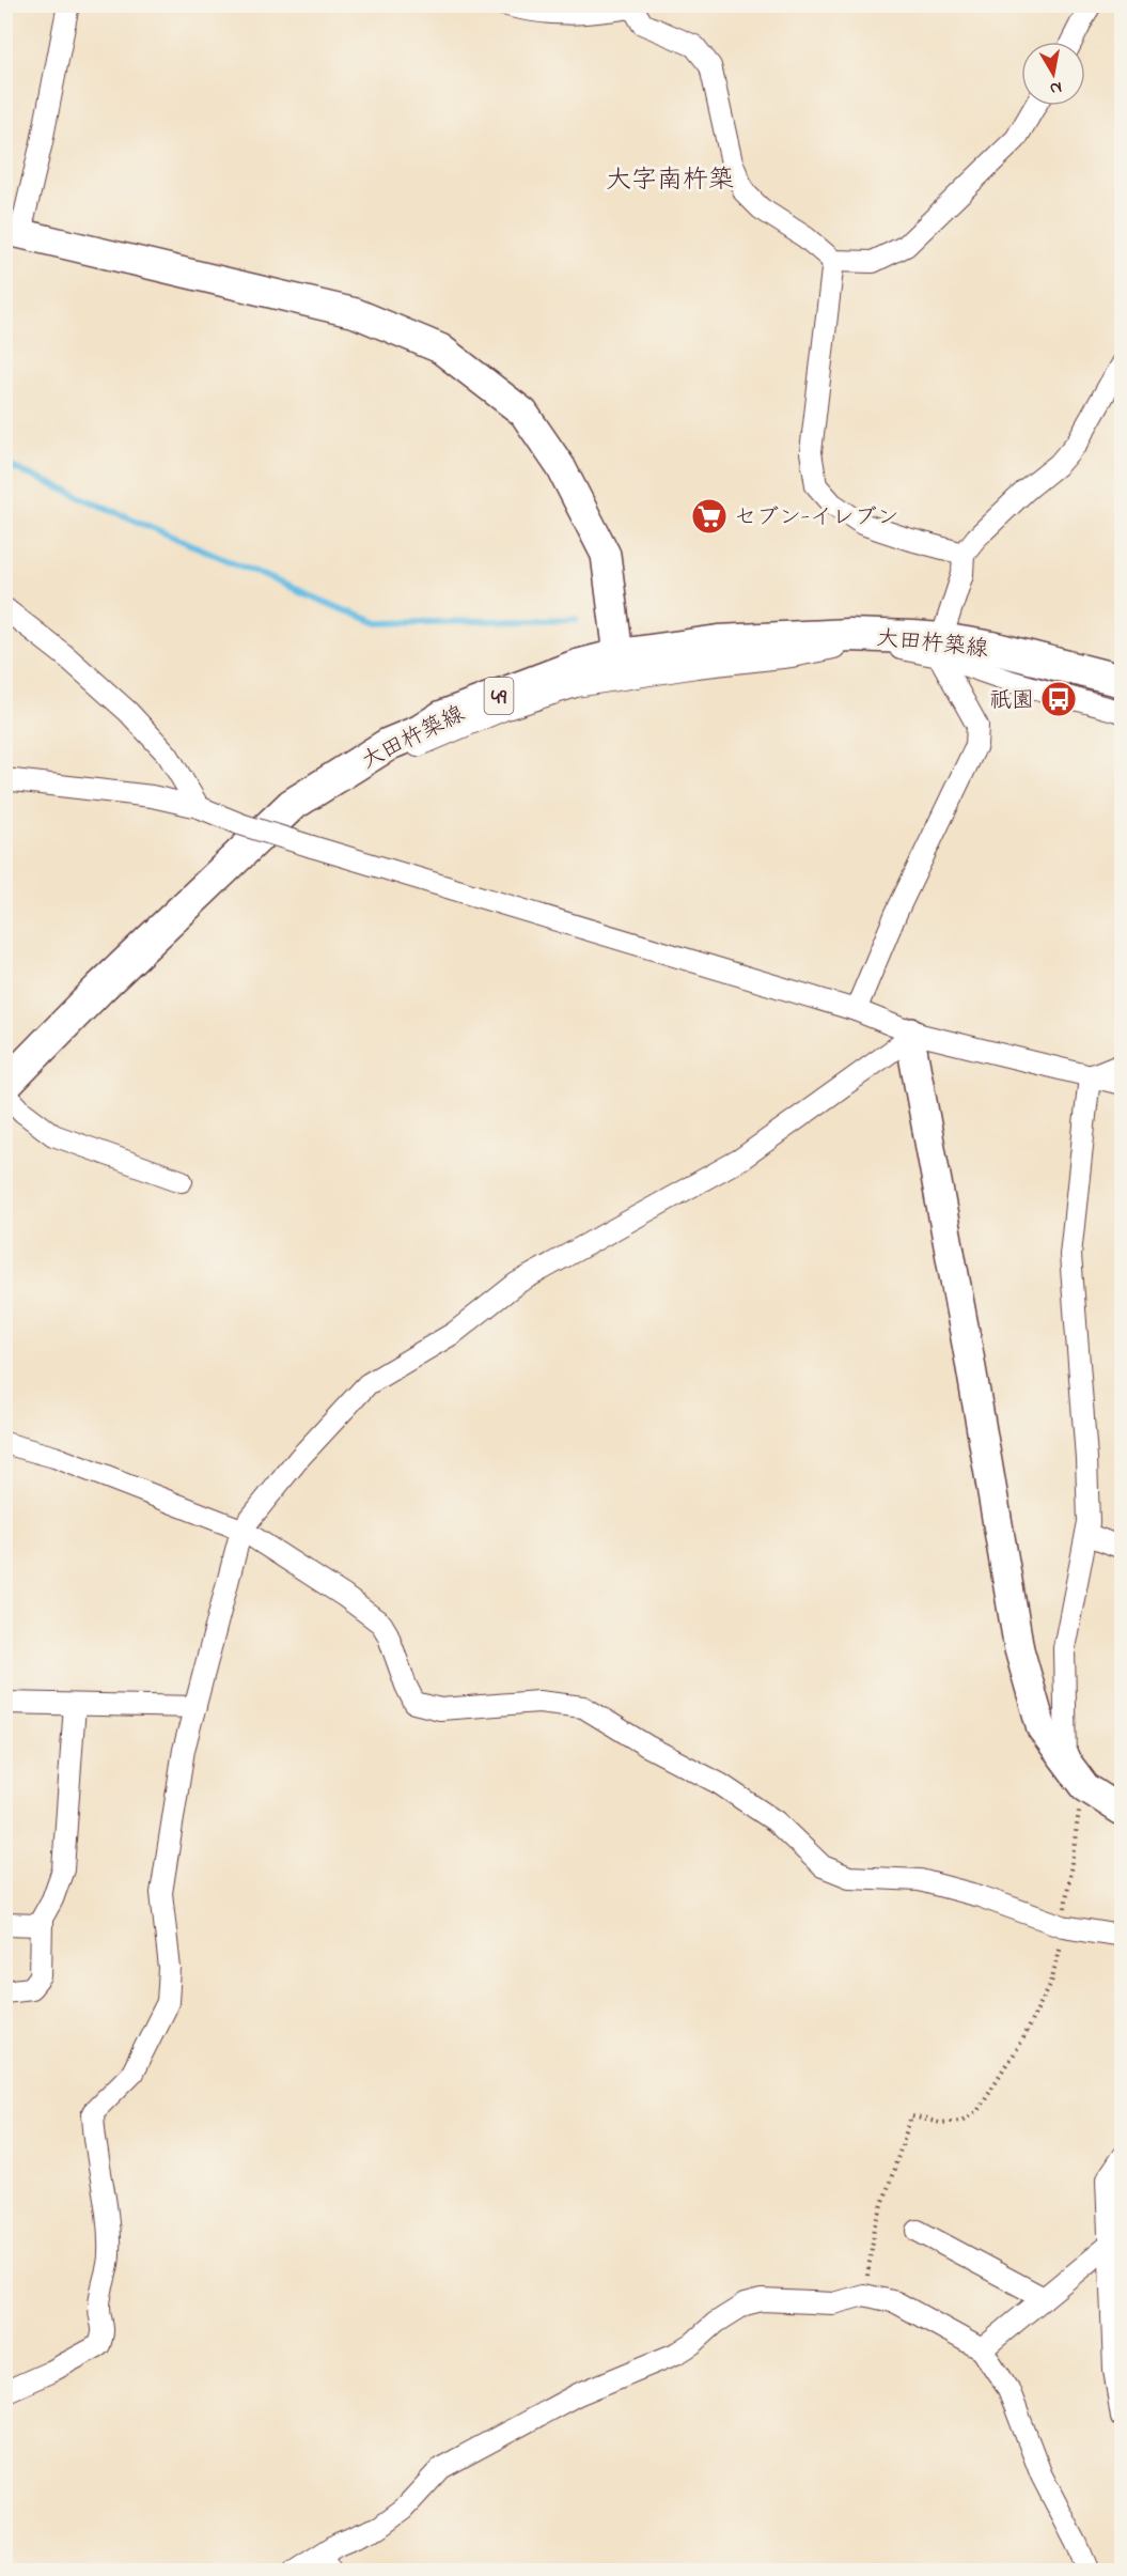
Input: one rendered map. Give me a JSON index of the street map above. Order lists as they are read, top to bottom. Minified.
{"streets":{"main road":["大田杵築線","49"]},"districts":["大字南杵築"],"places":{"supermarket":["セブン-イレブン"],"bus stop":["祇園"]},"north":"bottom"}
